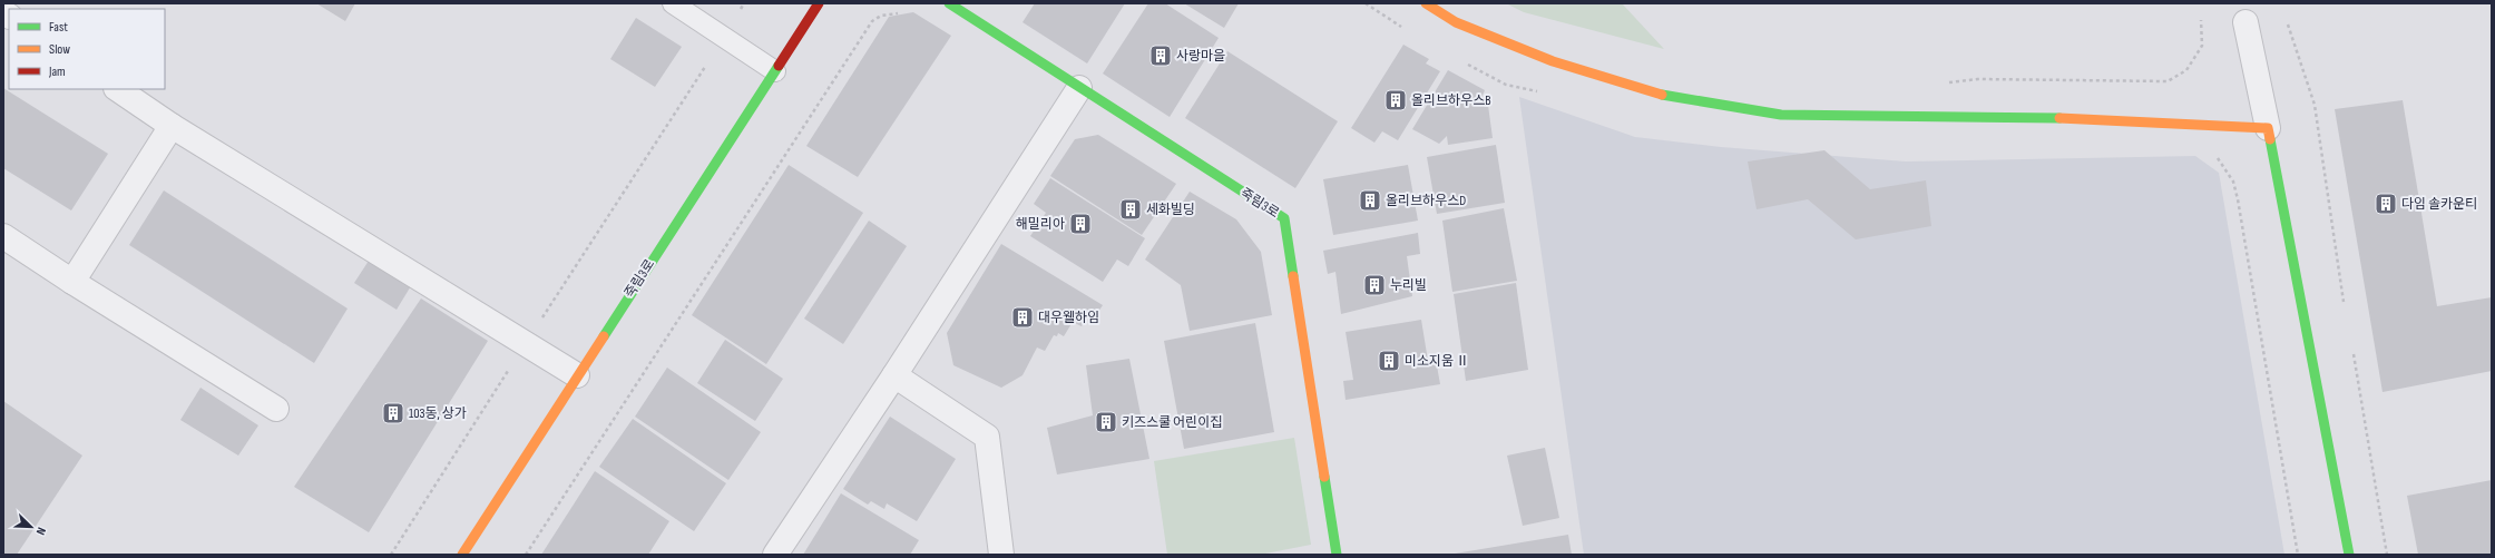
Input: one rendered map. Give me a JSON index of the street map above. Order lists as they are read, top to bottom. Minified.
{"streets":{"street":["죽림3로"]},"places":{"building":["사랑마을","올리브하우스B","올리브하우스D","다임 솔카운티","세화빌딩","해밀리아","누리빌","대우웰하임","미소지움 Ⅱ","103동, 상가","키즈스쿨 어린이집"]},"legend":["Fast","Slow","Jam"],"north":"bottom right"}
